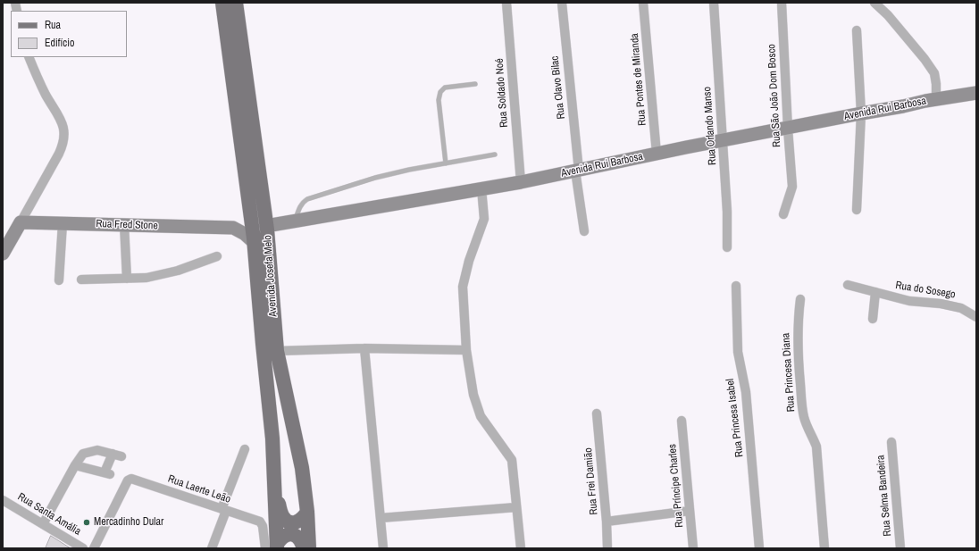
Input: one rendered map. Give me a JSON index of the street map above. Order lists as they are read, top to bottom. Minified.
{"streets":{"main road":["Avenida Josefa Melo"],"street":["Rua Pontes de Miranda","Rua Olavo Bilac","Rua Soldado Noé","Rua São João Dom Bosco","Avenida Rui Barbosa","Rua Orlando Manso","Rua Fred Stone","Rua do Sosego","Rua Princesa Diana","Rua Princesa Isabel","Rua Frei Damião","Rua Príncipe Charles","Rua Laerte Leão","Rua Selma Bandeira","Rua Santa Amália"]},"crossings":[["Rua Pontes de Miranda","Avenida Rui Barbosa"],["Rua Olavo Bilac","Avenida Rui Barbosa"],["Rua Soldado Noé","Avenida Rui Barbosa"],["Rua São João Dom Bosco","Avenida Rui Barbosa"],["Avenida Rui Barbosa","Rua Orlando Manso"],["Avenida Rui Barbosa","Avenida Josefa Melo"],["Avenida Josefa Melo","Rua Laerte Leão"]],"places":["Mercadinho Dular"],"legend":["Rua","Edifício"]}
